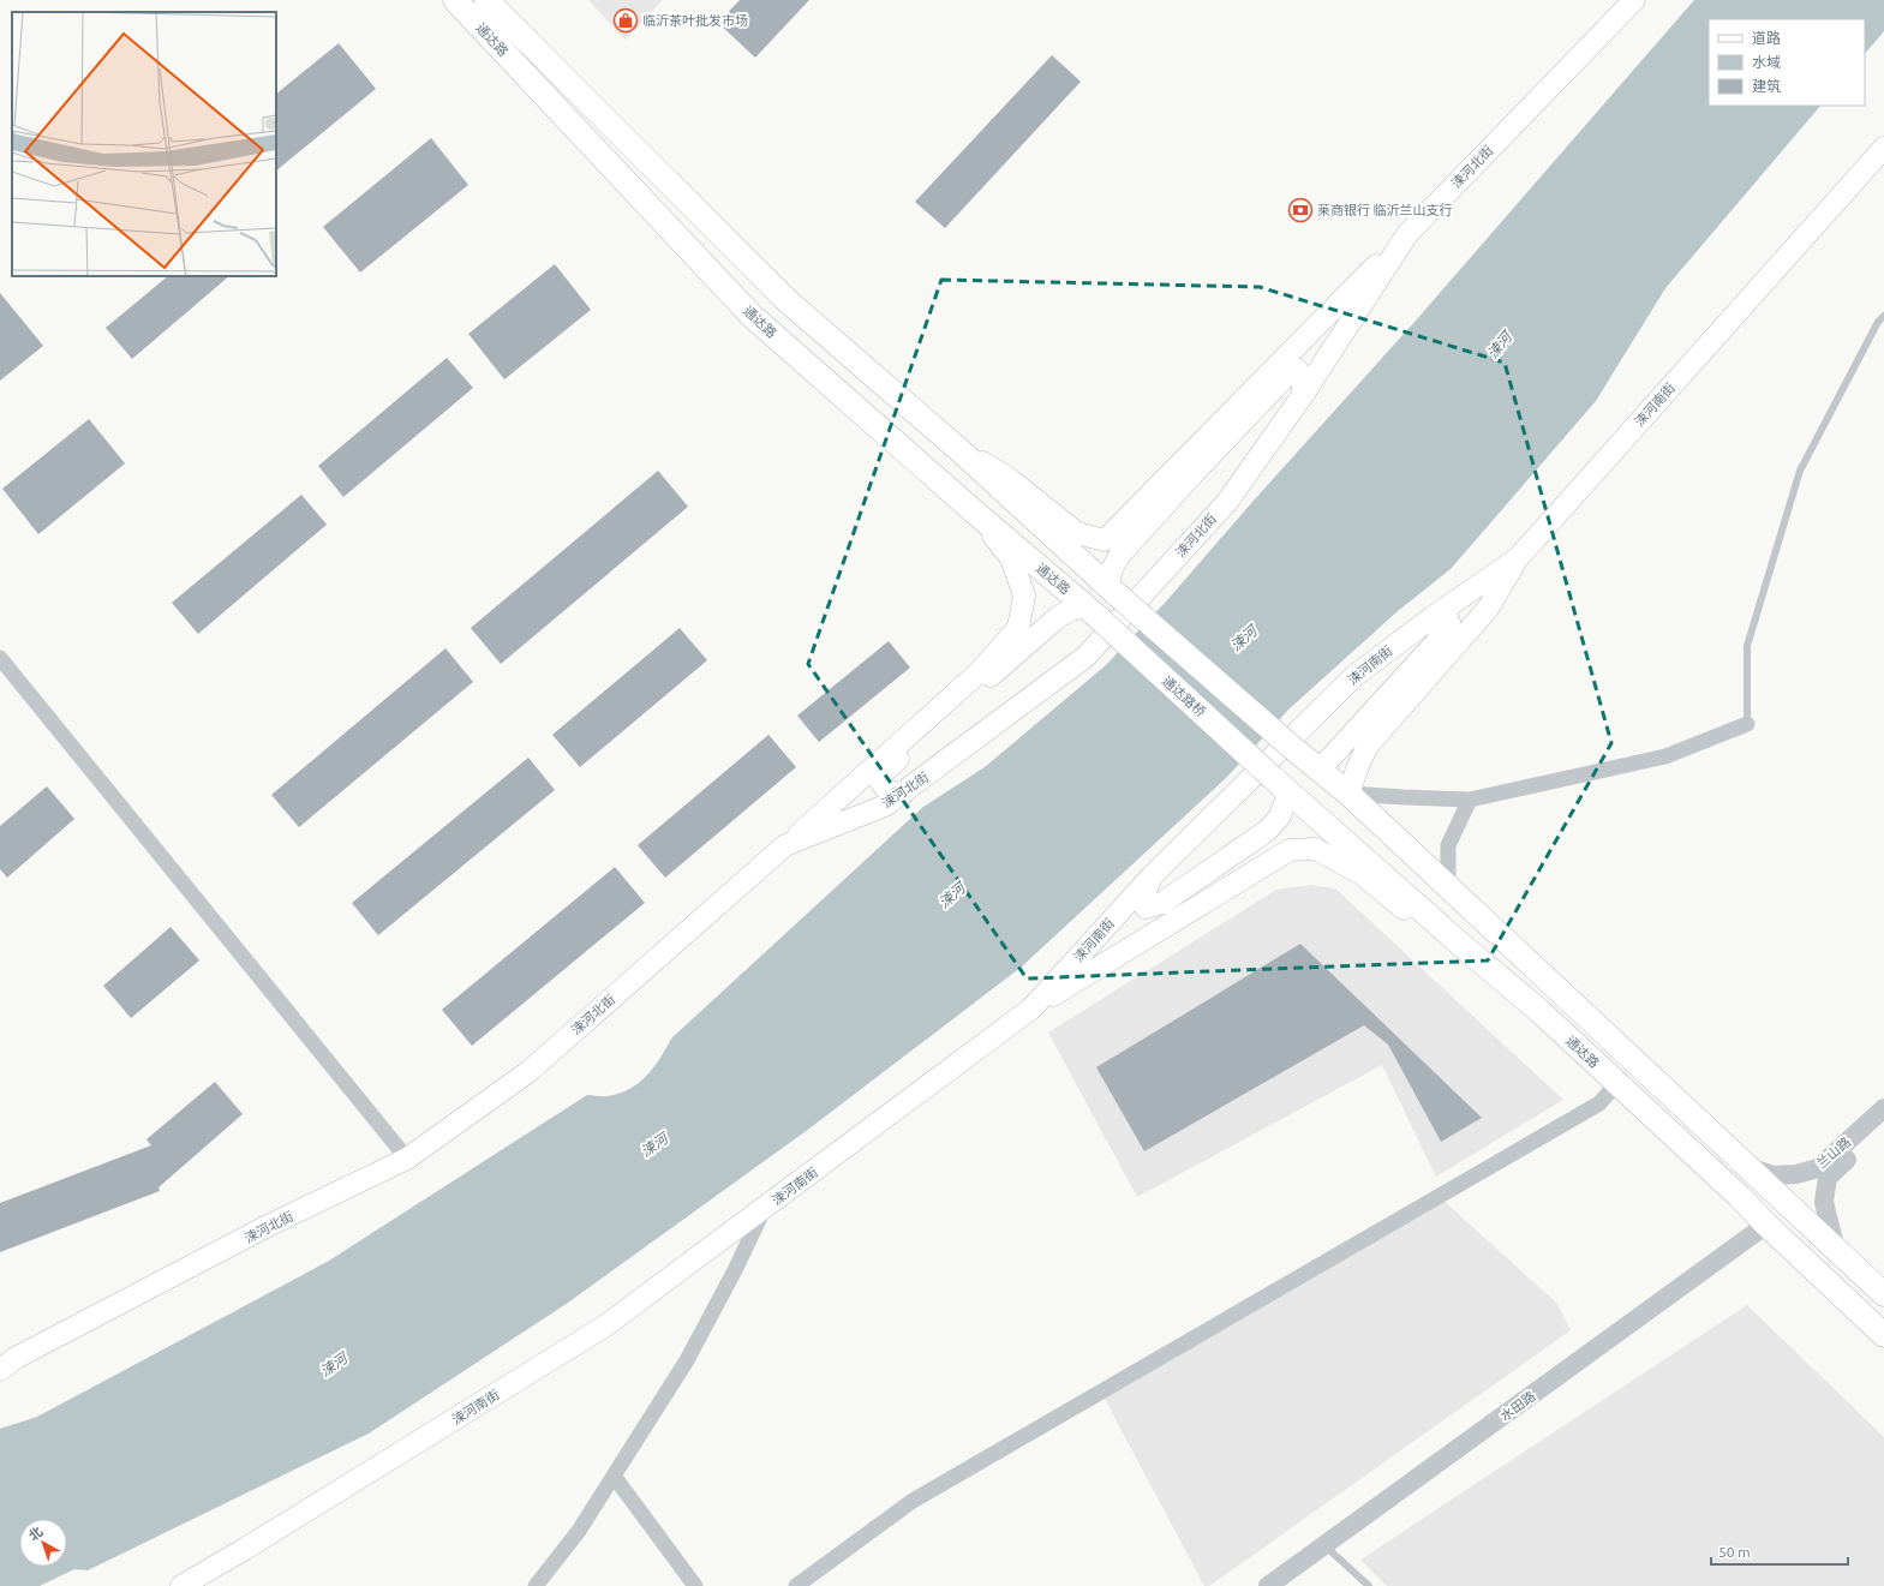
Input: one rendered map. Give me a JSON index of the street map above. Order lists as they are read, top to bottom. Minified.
{"streets":{"main road":["通达路","涑河北街","涑河南街","通达路桥"],"street":["兰山路","水田路"]},"crossings":[["通达路","通达路桥"],["通达路","水田路"]],"water":["涑河"],"places":{"shop":["临沂茶叶批发市场"],"bank":["莱商银行 临沂兰山支行"]},"legend":["道路","水域","建筑"],"scale_bar":"50 m","north":"top left"}
